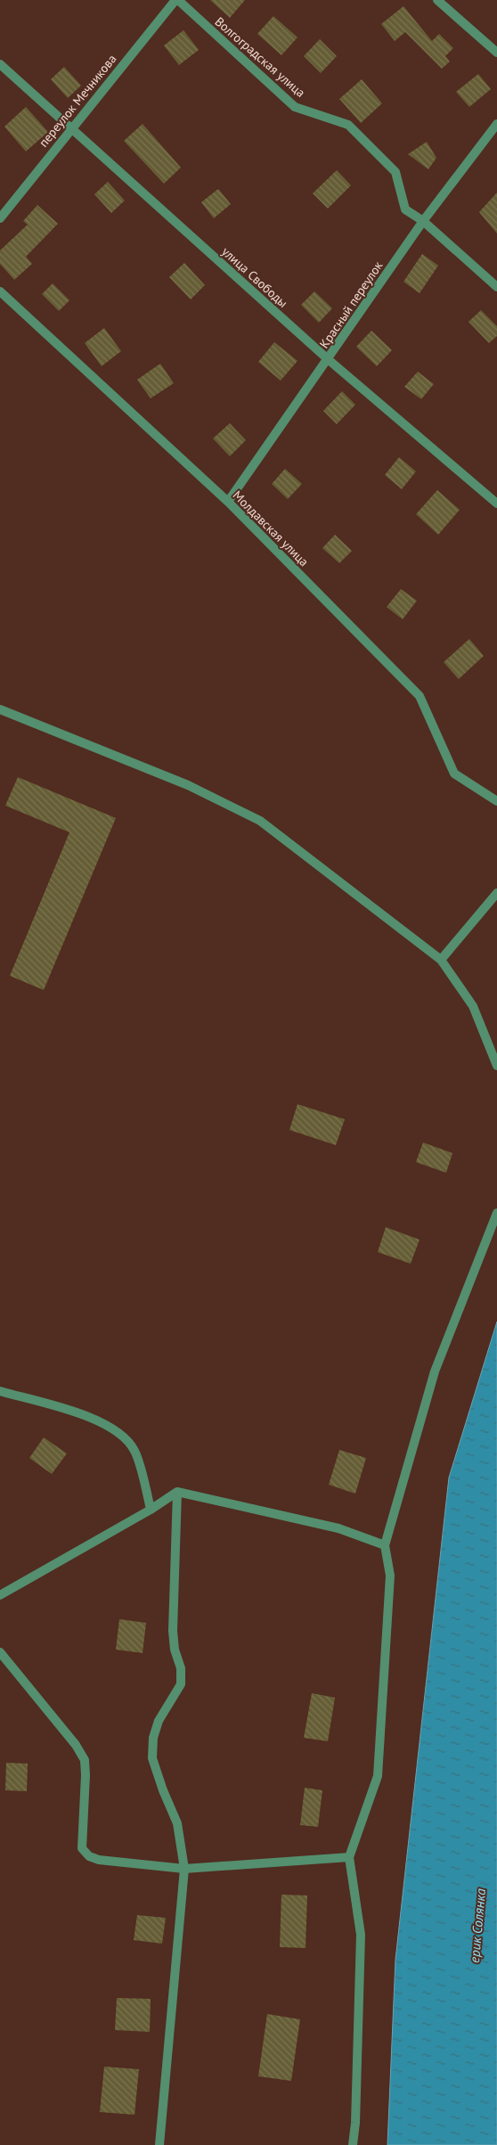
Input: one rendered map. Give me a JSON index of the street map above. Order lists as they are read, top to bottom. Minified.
{"streets":{"street":["Волгоградская улица","переулок Мечникова","улица Свободы","Красный переулок","Молдавская улица"]},"crossings":[["Волгоградская улица","переулок Мечникова"],["Волгоградская улица","Красный переулок"],["переулок Мечникова","улица Свободы"],["улица Свободы","Красный переулок"],["Красный переулок","Молдавская улица"]],"water":["ерик Солянка"]}
